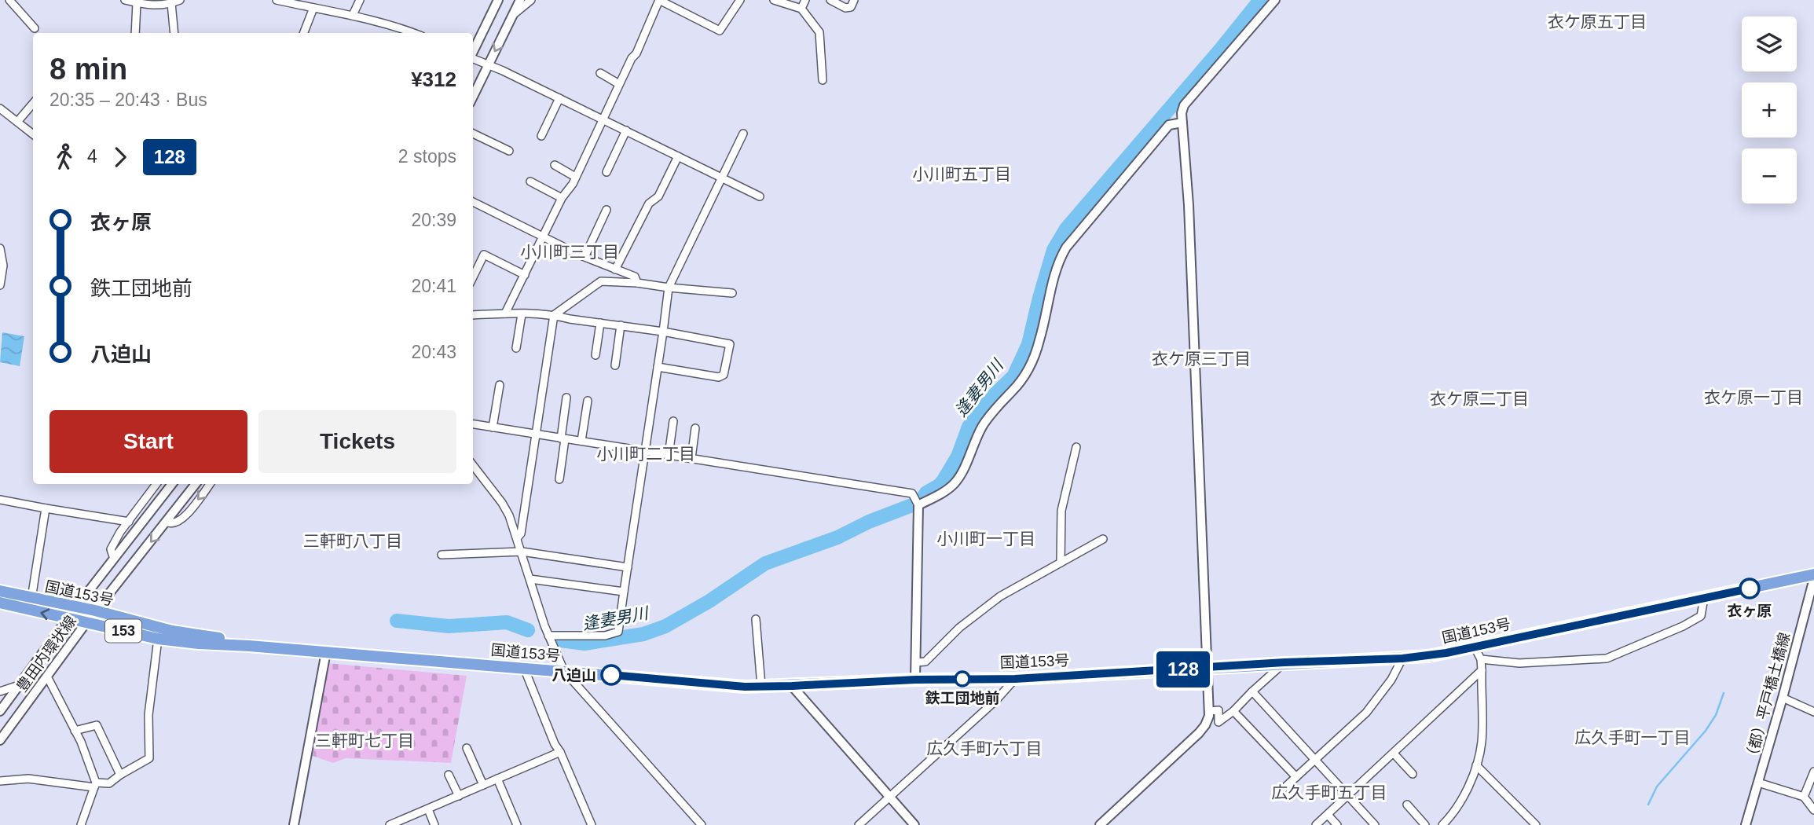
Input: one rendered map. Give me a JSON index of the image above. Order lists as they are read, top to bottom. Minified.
{"streets":{"highway":["国道153号","153"],"street":["豊田内環状線","（都）平戸橋土橋線"]},"crossings":[["国道153号","豊田内環状線"],["国道153号","（都）平戸橋土橋線"]],"districts":["衣ケ原五丁目","小川町五丁目","小川町三丁目","衣ケ原三丁目","衣ケ原一丁目","衣ケ原二丁目","小川町二丁目","小川町一丁目","三軒町八丁目","広久手町一丁目","三軒町七丁目","広久手町六丁目","広久手町五丁目"],"water":["逢妻男川"],"places":["衣ヶ原","八迫山","鉄工団地前"],"lines":["bus line 128"],"page":{"on_map":"128","map_buttons":["+","−"],"heading":["8 min","20:35 – 20:43 · Bus","¥312"],"legs":["4","128","2 stops"],"list":[{"name":"衣ヶ原","value":"20:39"},{"name":"鉄工団地前","value":"20:41"},{"name":"八迫山","value":"20:43"}],"buttons":["Start","Tickets"]}}
